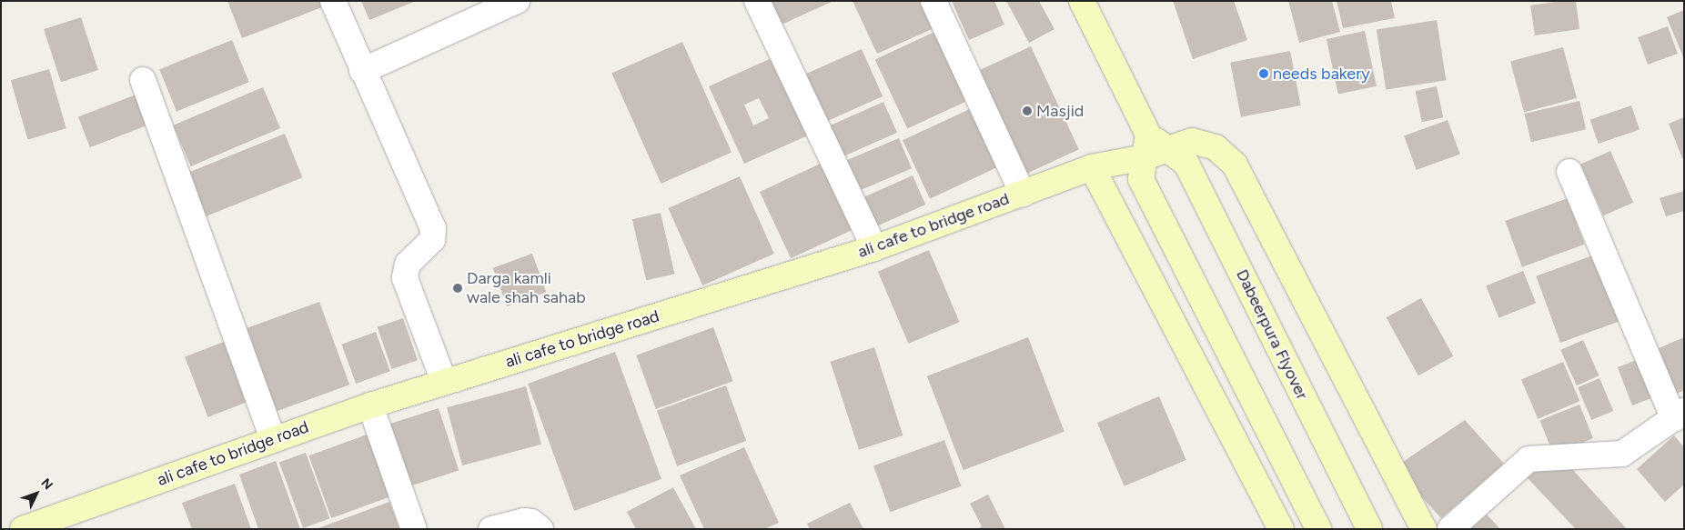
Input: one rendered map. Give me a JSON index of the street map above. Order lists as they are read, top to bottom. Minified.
{"streets":{"street":["ali cafe to bridge road","Dabeerpura Flyover"]},"crossings":[["ali cafe to bridge road","Dabeerpura Flyover"]],"places":["needs bakery","Masjid","Darga kamli wale shah sahab"],"north":"top right"}
